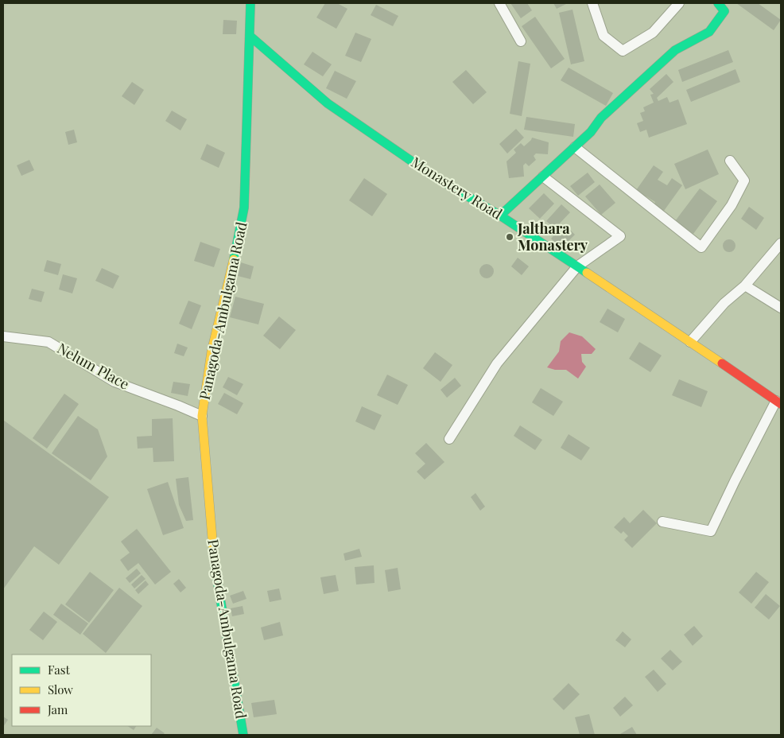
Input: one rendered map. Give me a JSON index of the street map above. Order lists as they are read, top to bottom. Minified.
{"streets":{"street":["Monastery Road","Panagoda-Ambulgama Road","Nelum Place"]},"crossings":[["Monastery Road","Panagoda-Ambulgama Road"],["Panagoda-Ambulgama Road","Nelum Place"]],"places":["Jalthara Monastery"],"legend":["Fast","Slow","Jam"]}
